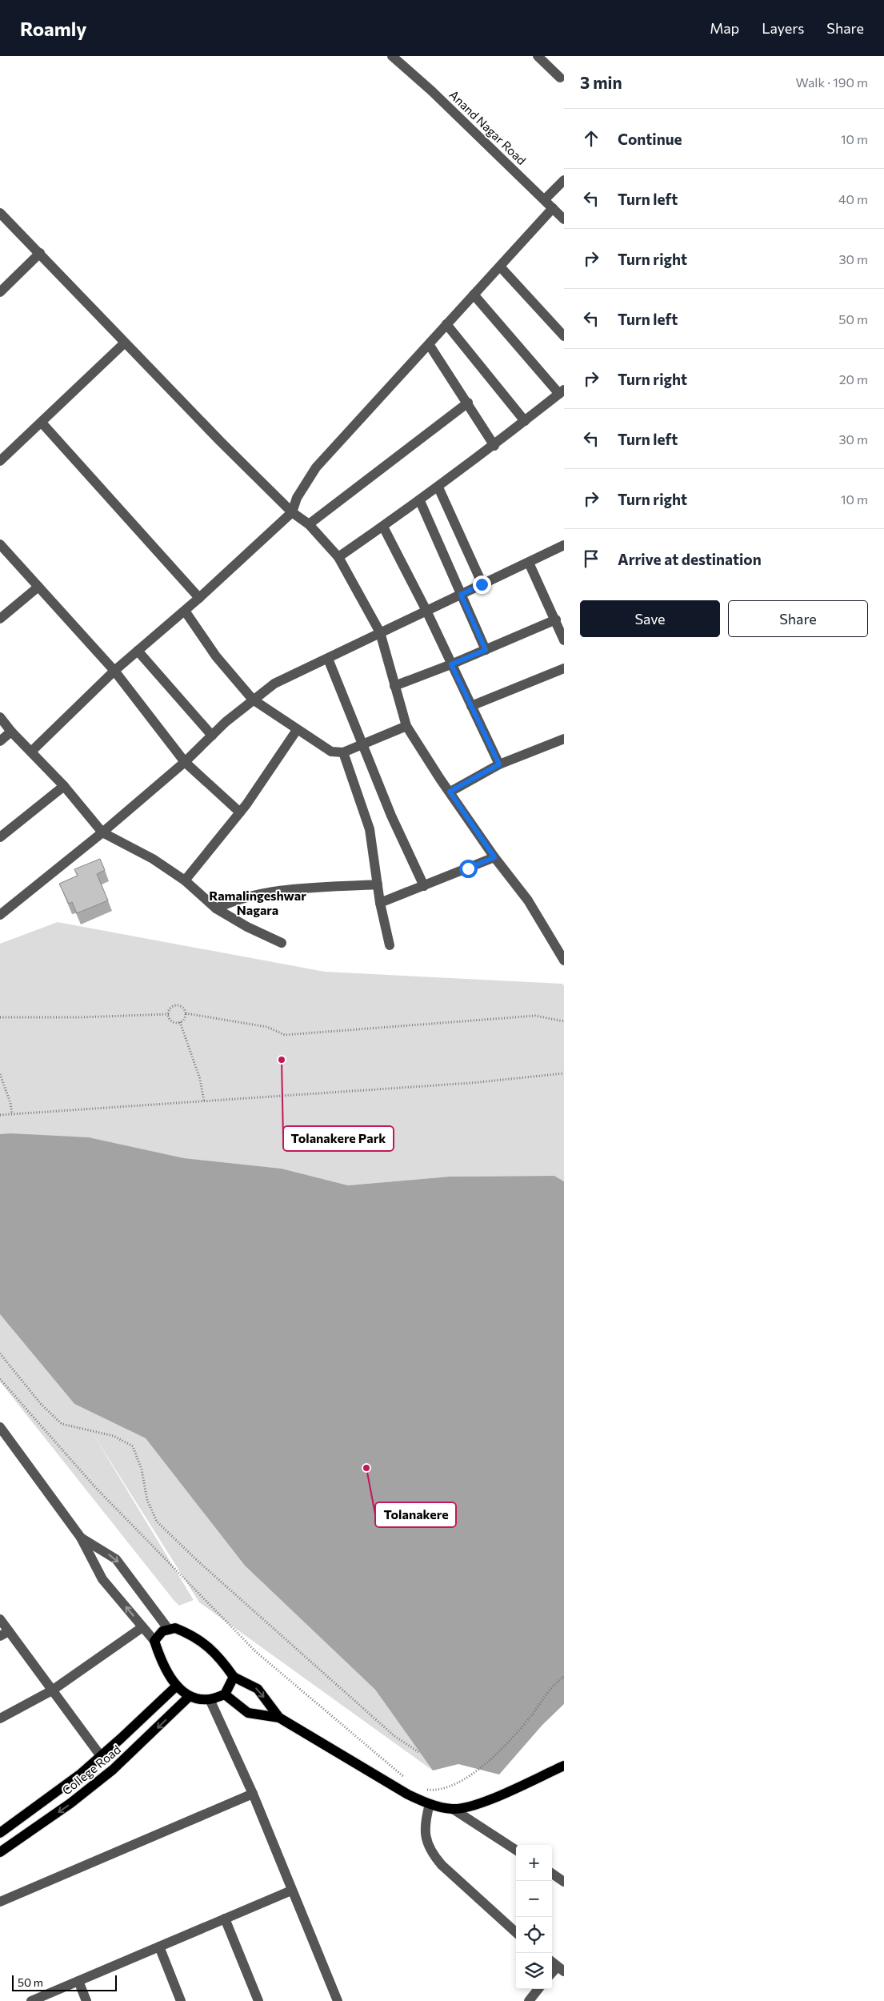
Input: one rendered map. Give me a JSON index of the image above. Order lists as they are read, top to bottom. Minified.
{"streets":{"main road":["College Road"],"street":["Anand Nagar Road"]},"districts":["Ramalingeshwar Nagara"],"places":["Tolanakere Park","Tolanakere"],"scale_bar":"50 m","page":{"header":"Roamly","nav":["Map","Layers","Share"],"heading":["3 min","Walk · 190 m"],"list":[["Continue","10 m"],["Turn left","40 m"],["Turn right","30 m"],["Turn left","50 m"],["Turn right","20 m"],["Turn left","30 m"],["Turn right","10 m"],"Arrive at destination"],"buttons":["Save","Share"],"map_buttons":["+","−"],"scale":"50 m"}}
